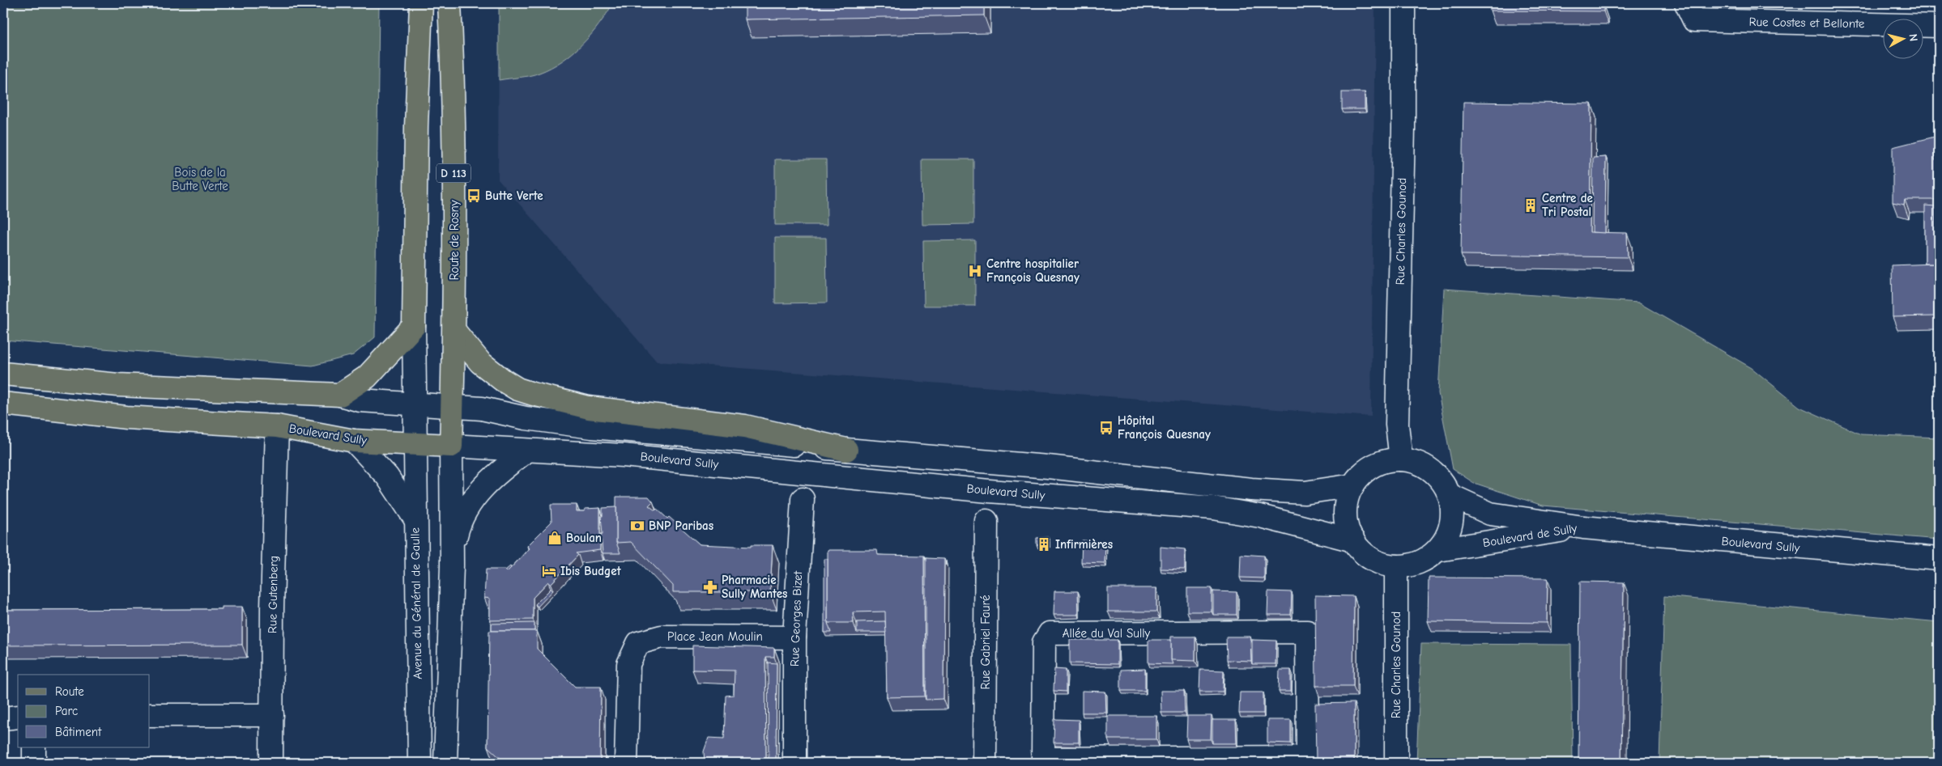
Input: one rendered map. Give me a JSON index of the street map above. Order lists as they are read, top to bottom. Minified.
{"streets":{"main road":["D 113","Route de Rosny","Boulevard Sully"],"street":["Rue Costes et Bellonte","Rue Charles Gounod","Boulevard de Sully","Rue Gutenberg","Avenue du Général de Gaulle","Rue Georges Bizet","Allée du Val Sully","Place Jean Moulin","Rue Gabriel Fauré"]},"crossings":[["D 113","Route de Rosny"],["D 113","Boulevard Sully"],["Rue Charles Gounod","Boulevard Sully"],["Rue Charles Gounod","Boulevard de Sully"],["Route de Rosny","Boulevard Sully"],["Boulevard Sully","Boulevard de Sully"],["Boulevard Sully","Rue Gutenberg"],["Boulevard Sully","Avenue du Général de Gaulle"],["Rue Georges Bizet","Place Jean Moulin"]],"parks":["Bois de la Butte Verte"],"places":{"bus stop":["Butte Verte","Hôpital François Quesnay"],"building":["Centre de Tri Postal","Infirmières"],"hospital":["Centre hospitalier François Quesnay"],"bank":["BNP Paribas"],"shop":["Boulan"],"hotel":["Ibis Budget"],"pharmacy":["Pharmacie Sully Mantes"]},"legend":["Route","Parc","Bâtiment"],"north":"right"}
